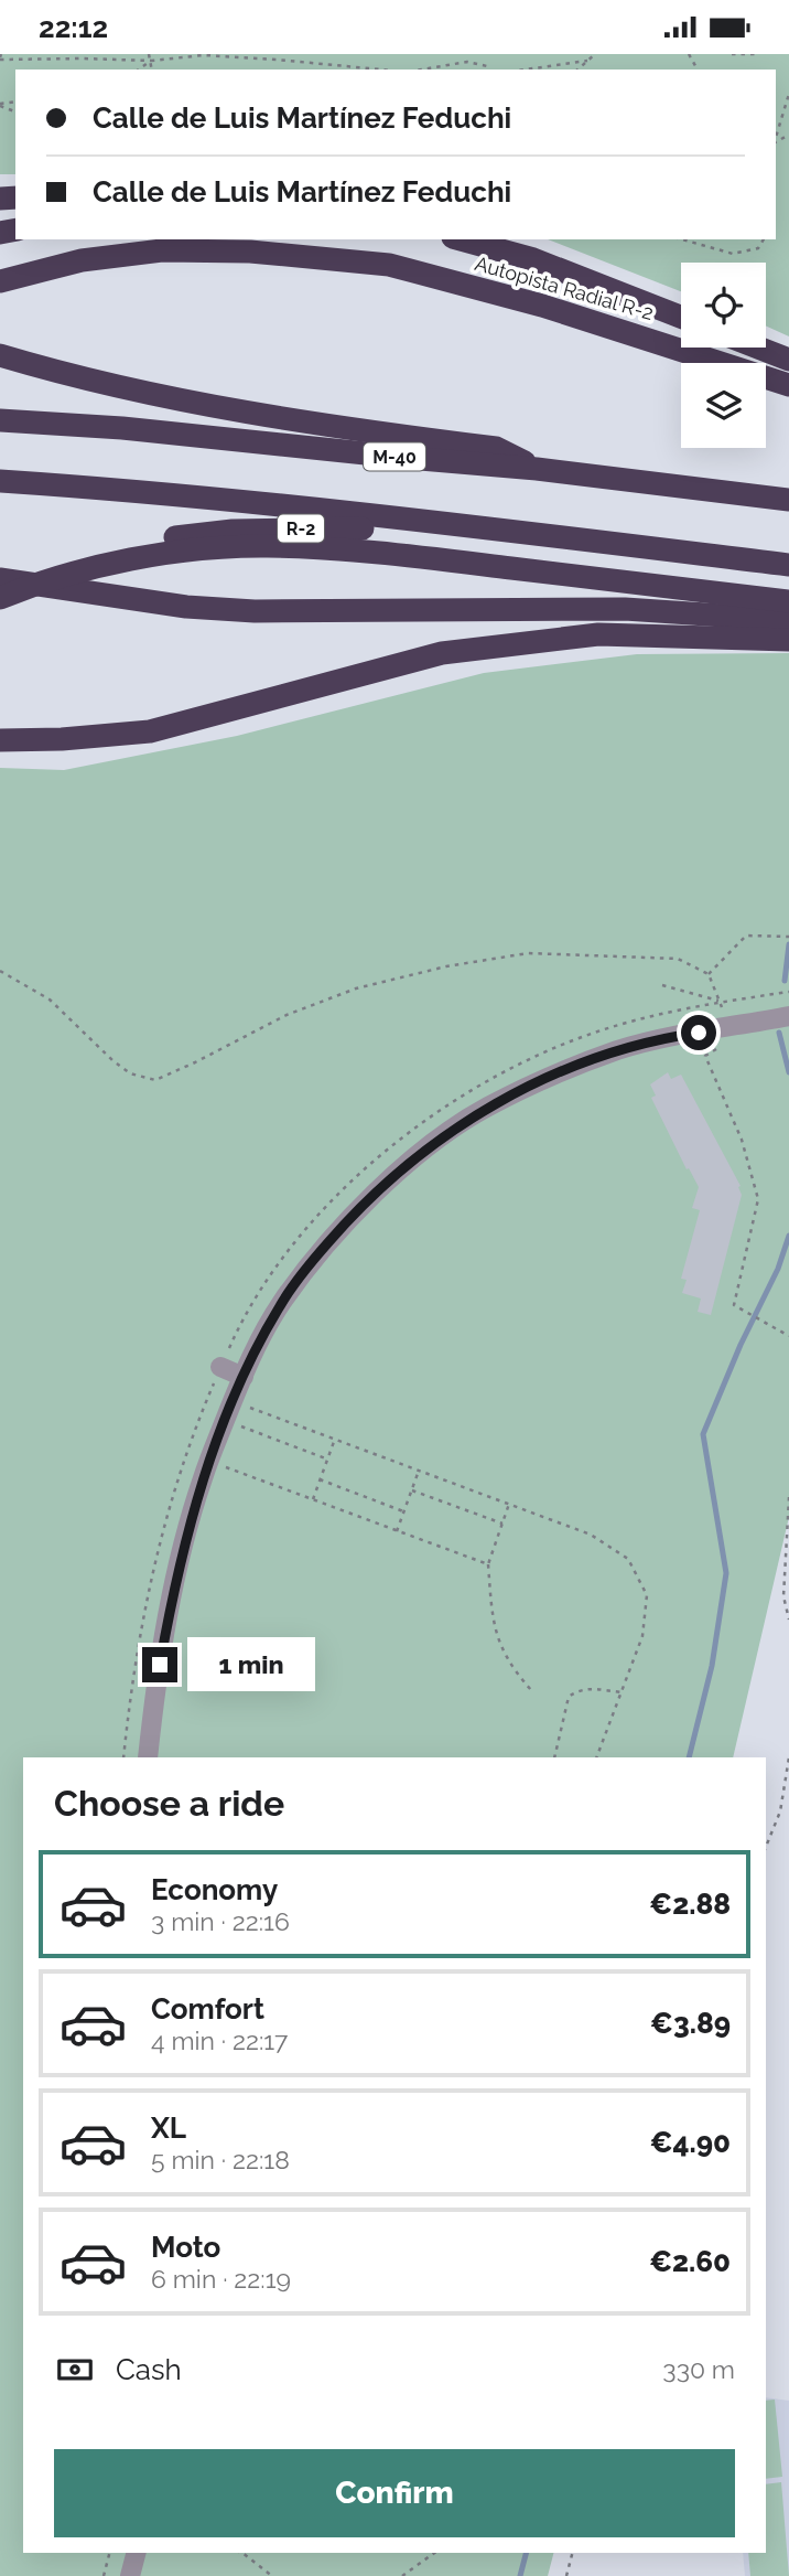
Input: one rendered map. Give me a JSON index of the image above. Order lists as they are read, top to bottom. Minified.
{"streets":{"highway":["Autopista Radial R-2","M-40","R-2"]},"page":{"status":"22:12","banner":["Calle de Luis Martínez Feduchi","Calle de Luis Martínez Feduchi"],"bubble":"1 min","heading":"Choose a ride","list":[{"name":"Economy","note":"3 min · 22:16","value":"€2.88"},{"name":"Comfort","note":"4 min · 22:17","value":"€3.89"},{"name":"XL","note":"5 min · 22:18","value":"€4.90"},{"name":"Moto","note":"6 min · 22:19","value":"€2.60"}],"pay":["Cash","330 m"],"buttons":"Confirm"}}
